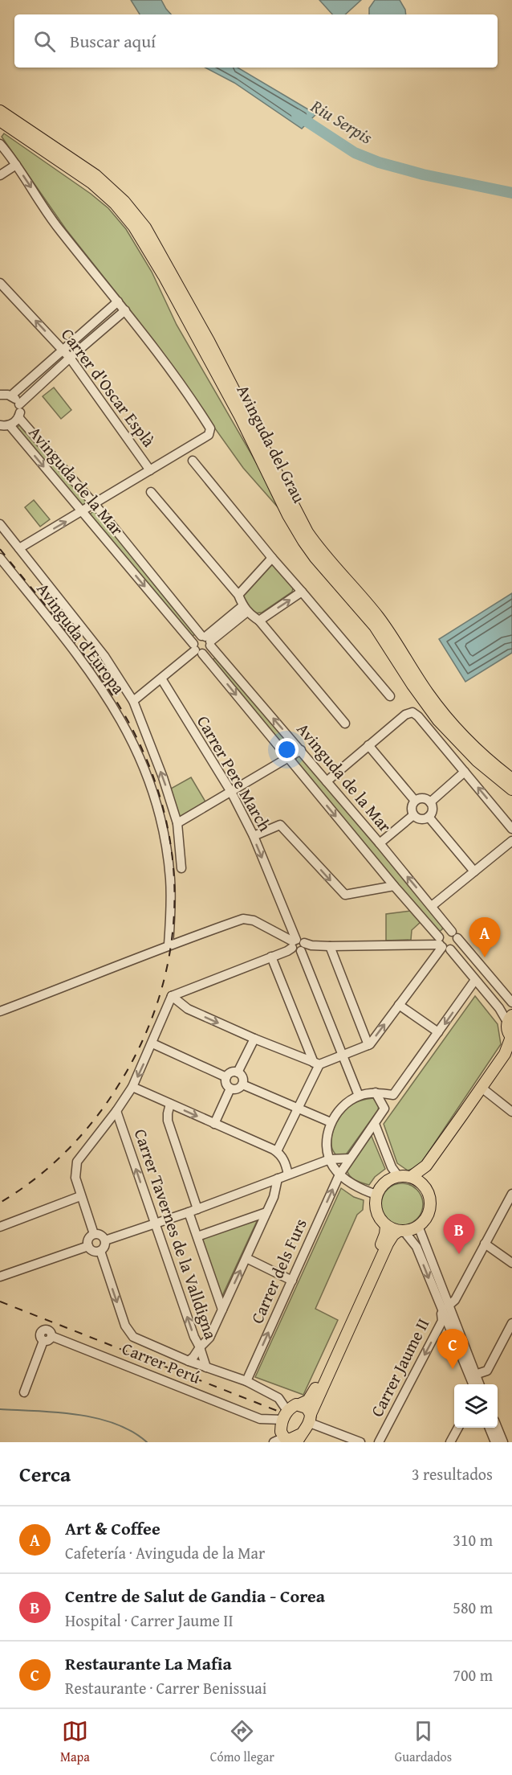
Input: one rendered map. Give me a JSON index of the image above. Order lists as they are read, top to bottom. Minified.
{"streets":{"main road":["Avinguda del Grau"],"street":["Carrer d'Oscar Esplà","Avinguda de la Mar","Avinguda d'Europa","Carrer Pere March","Carrer Tavernes de la Valldigna","Carrer dels Furs","Carrer Perú","Carrer Jaume II"]},"crossings":[["Carrer Tavernes de la Valldigna","Carrer Perú"],["Carrer dels Furs","Carrer Perú"]],"water":["Riu Serpis"],"page":{"search":"Buscar aquí","pins":["A","B","C"],"heading":["Cerca","3 resultados"],"list":[{"mark":"A","name":"Art & Coffee","note":"Cafetería · Avinguda de la Mar","value":"310 m"},{"mark":"B","name":"Centre de Salut de Gandia - Corea","note":"Hospital · Carrer Jaume II","value":"580 m"},{"mark":"C","name":"Restaurante La Mafia","note":"Restaurante · Carrer Benissuai","value":"700 m"}],"nav":["Mapa","Cómo llegar","Guardados"]}}
